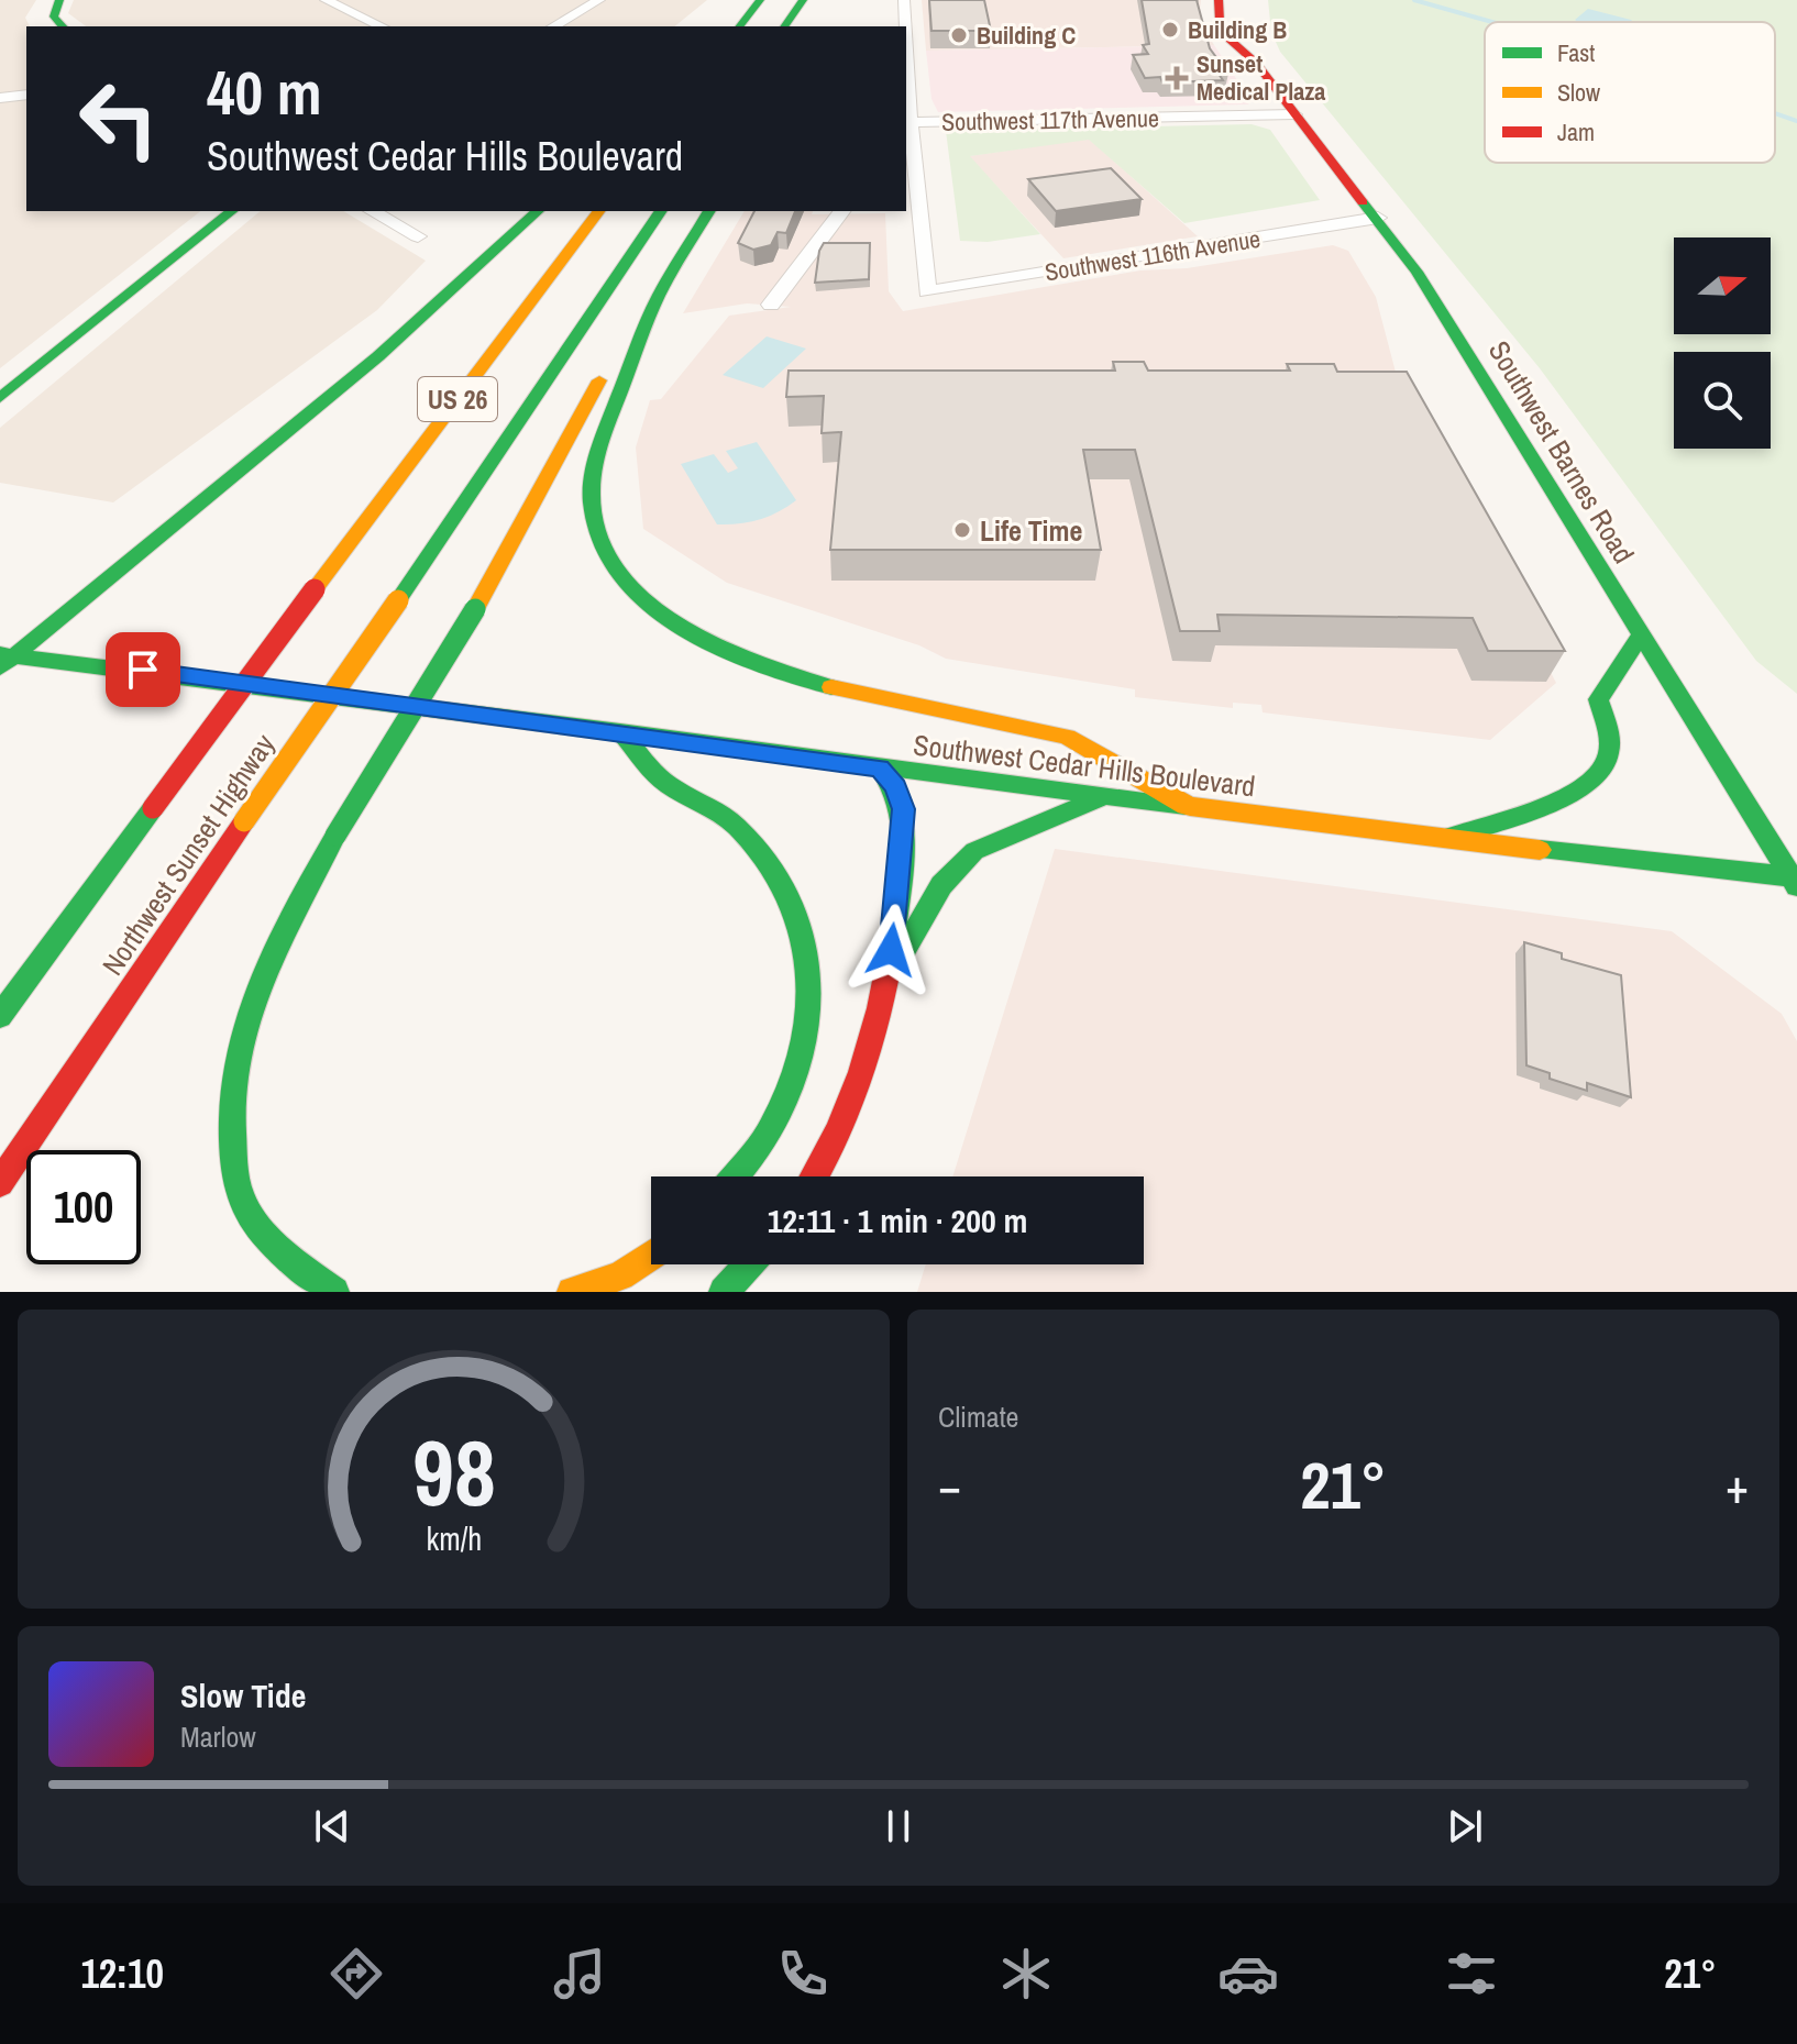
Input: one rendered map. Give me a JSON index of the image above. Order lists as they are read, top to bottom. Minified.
{"streets":{"main road":["US 26","Southwest Barnes Road","Southwest Cedar Hills Boulevard","Northwest Sunset Highway"],"street":["Southwest 117th Avenue","Southwest 116th Avenue"]},"crossings":[["Southwest 117th Avenue","Southwest Barnes Road"],["Southwest 116th Avenue","Southwest Barnes Road"],["Southwest Barnes Road","Southwest Cedar Hills Boulevard"]],"places":{"other":["Building B","Building C","Life Time"],"health":["Sunset Medical Plaza"]},"legend":["Fast","Slow","Jam"],"north":"right","page":{"turn":["40 m","Southwest Cedar Hills Boulevard"],"limit":"100","trip":"12:11 · 1 min · 200 m","tile":"Climate","heat":["−","21°","+"],"song":["Slow Tide","Marlow"],"tabs":["12:10","21°"],"gauge":["98","km/h"]}}
